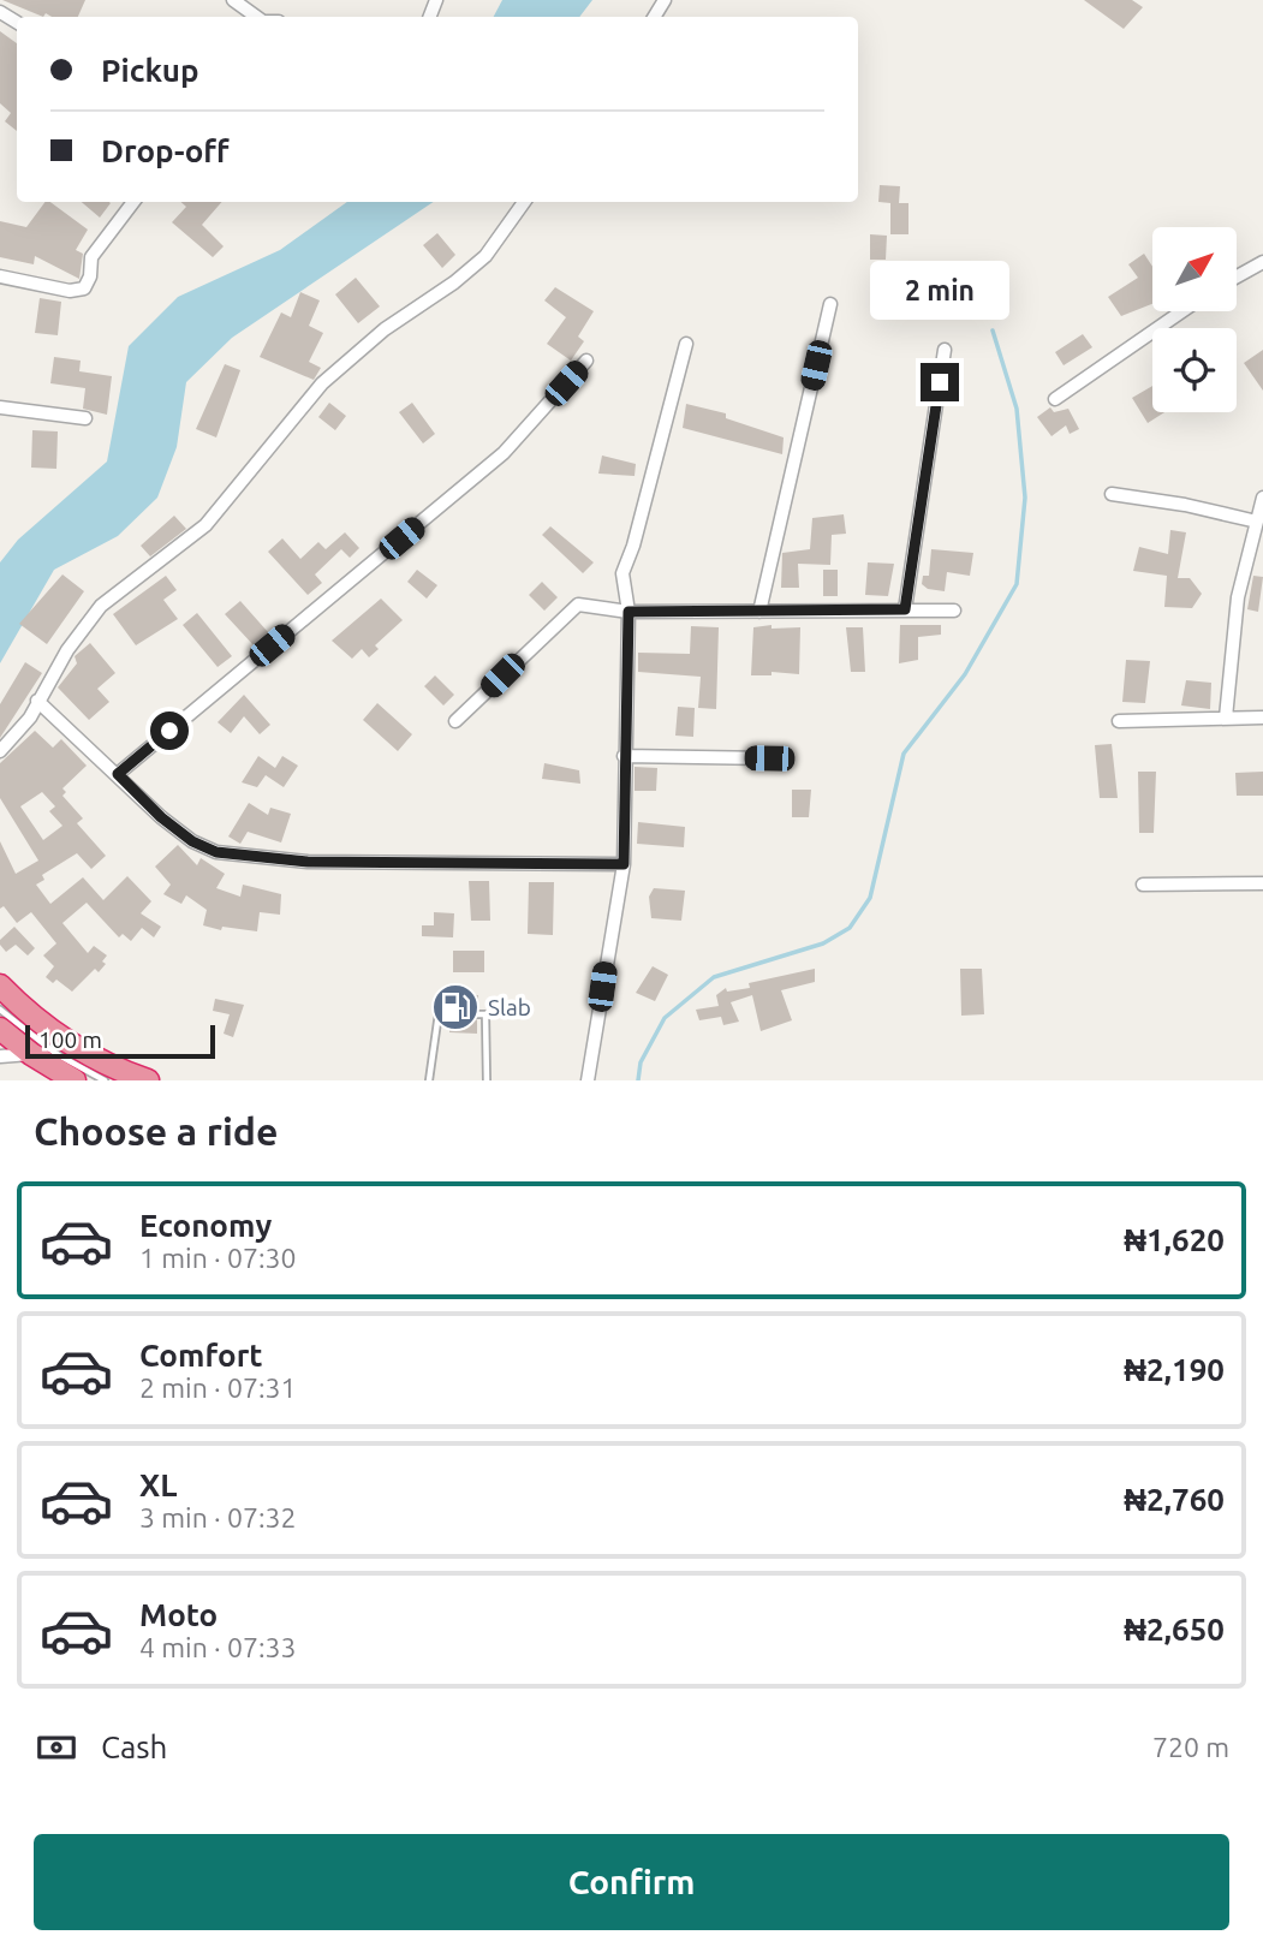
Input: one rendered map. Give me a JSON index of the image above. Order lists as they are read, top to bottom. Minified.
{"places":{"fuel station":["Slab"]},"scale_bar":"100 m","north":"top right","page":{"banner":["Pickup","Drop-off"],"bubble":"2 min","scale":"100 m","heading":"Choose a ride","list":[{"name":"Economy","note":"1 min · 07:30","value":"₦1,620"},{"name":"Comfort","note":"2 min · 07:31","value":"₦2,190"},{"name":"XL","note":"3 min · 07:32","value":"₦2,760"},{"name":"Moto","note":"4 min · 07:33","value":"₦2,650"}],"pay":["Cash","720 m"],"buttons":"Confirm"}}
